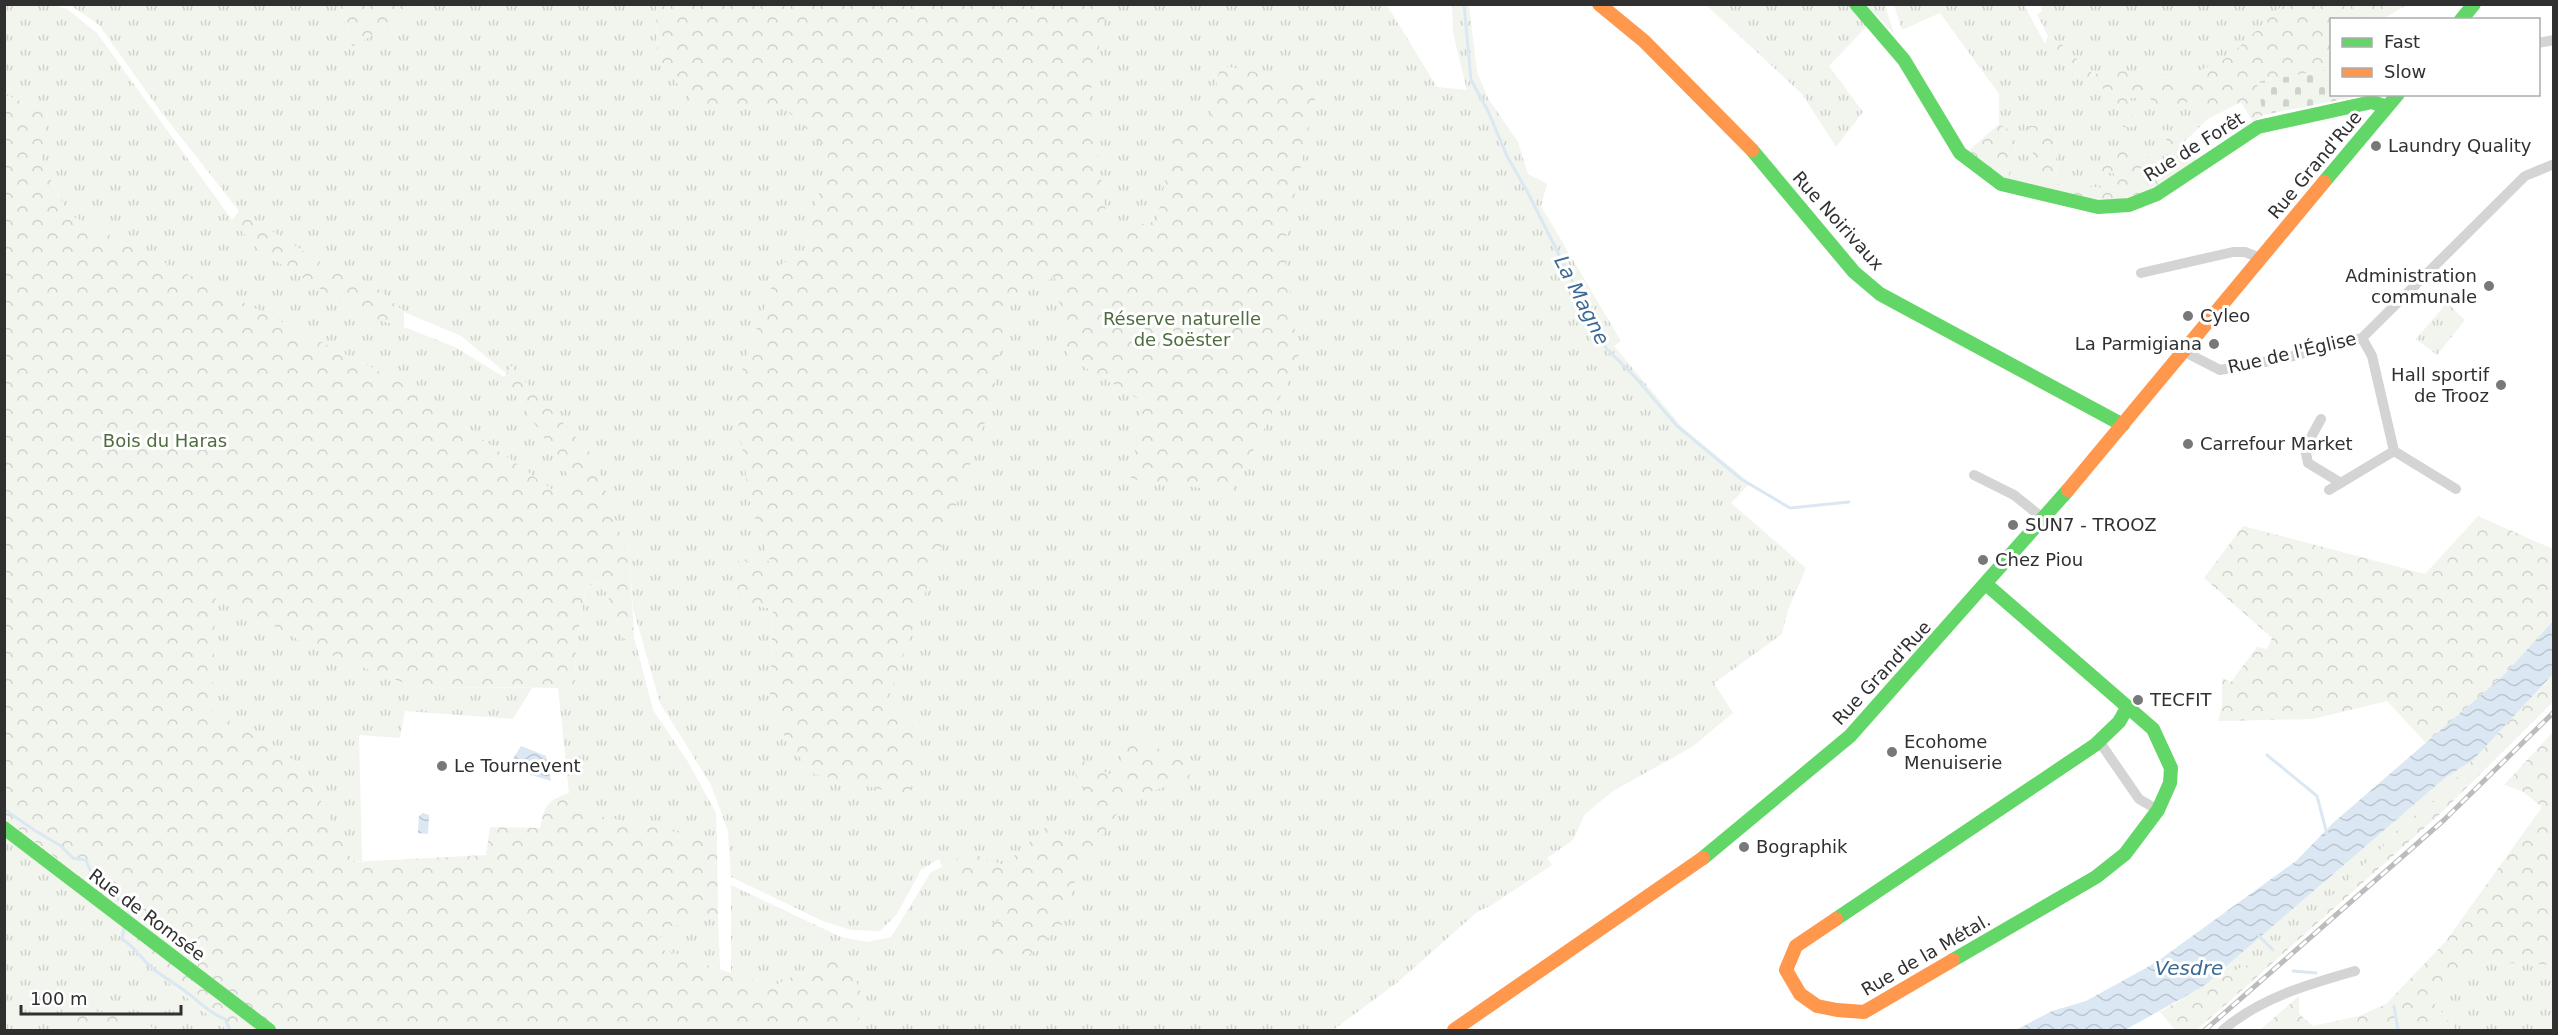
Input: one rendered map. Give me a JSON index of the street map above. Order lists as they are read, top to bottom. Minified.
{"streets":{"street":["Rue de Forêt","Rue Grand'Rue","Rue Noirivaux","Rue de l'Église","Rue de Romsée","Rue de la Métal."]},"crossings":[["Rue de Forêt","Rue Grand'Rue"],["Rue Grand'Rue","Rue Noirivaux"],["Rue Grand'Rue","Rue de l'Église"],["Rue Grand'Rue","Rue de la Métal."]],"water":["La Magne","Vesdre"],"parks":["Réserve naturelle de Soëster","Bois du Haras"],"places":["Laundry Quality","Administration communale","Cyleo","La Parmigiana","Hall sportif de Trooz","Carrefour Market","SUN7 - TROOZ","Chez Piou","TECFIT","Ecohome Menuiserie","Le Tournevent","Bographik"],"legend":["Fast","Slow"],"scale_bar":"100 m"}
